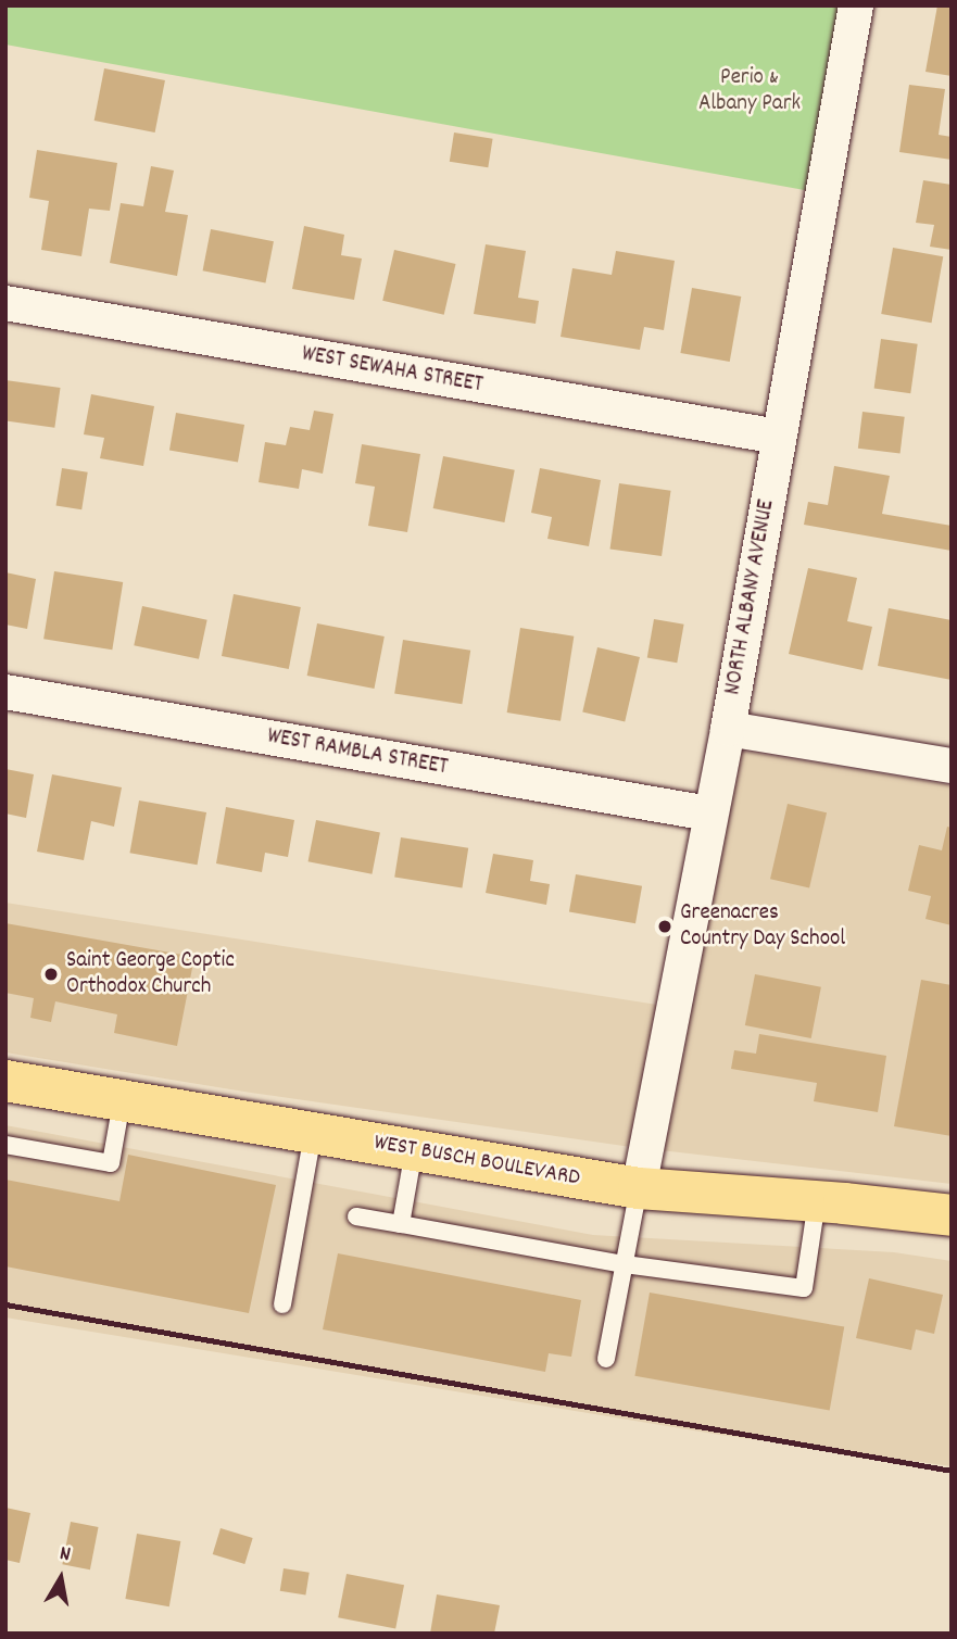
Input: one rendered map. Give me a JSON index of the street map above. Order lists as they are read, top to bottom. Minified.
{"streets":{"main road":["WEST BUSCH BOULEVARD"],"street":["WEST SEWAHA STREET","NORTH ALBANY AVENUE","WEST RAMBLA STREET"]},"crossings":[["WEST SEWAHA STREET","NORTH ALBANY AVENUE"],["NORTH ALBANY AVENUE","WEST RAMBLA STREET"],["NORTH ALBANY AVENUE","WEST BUSCH BOULEVARD"]],"parks":["Perio & Albany Park"],"places":["Greenacres Country Day School","Saint George Coptic Orthodox Church"],"north":"top"}
